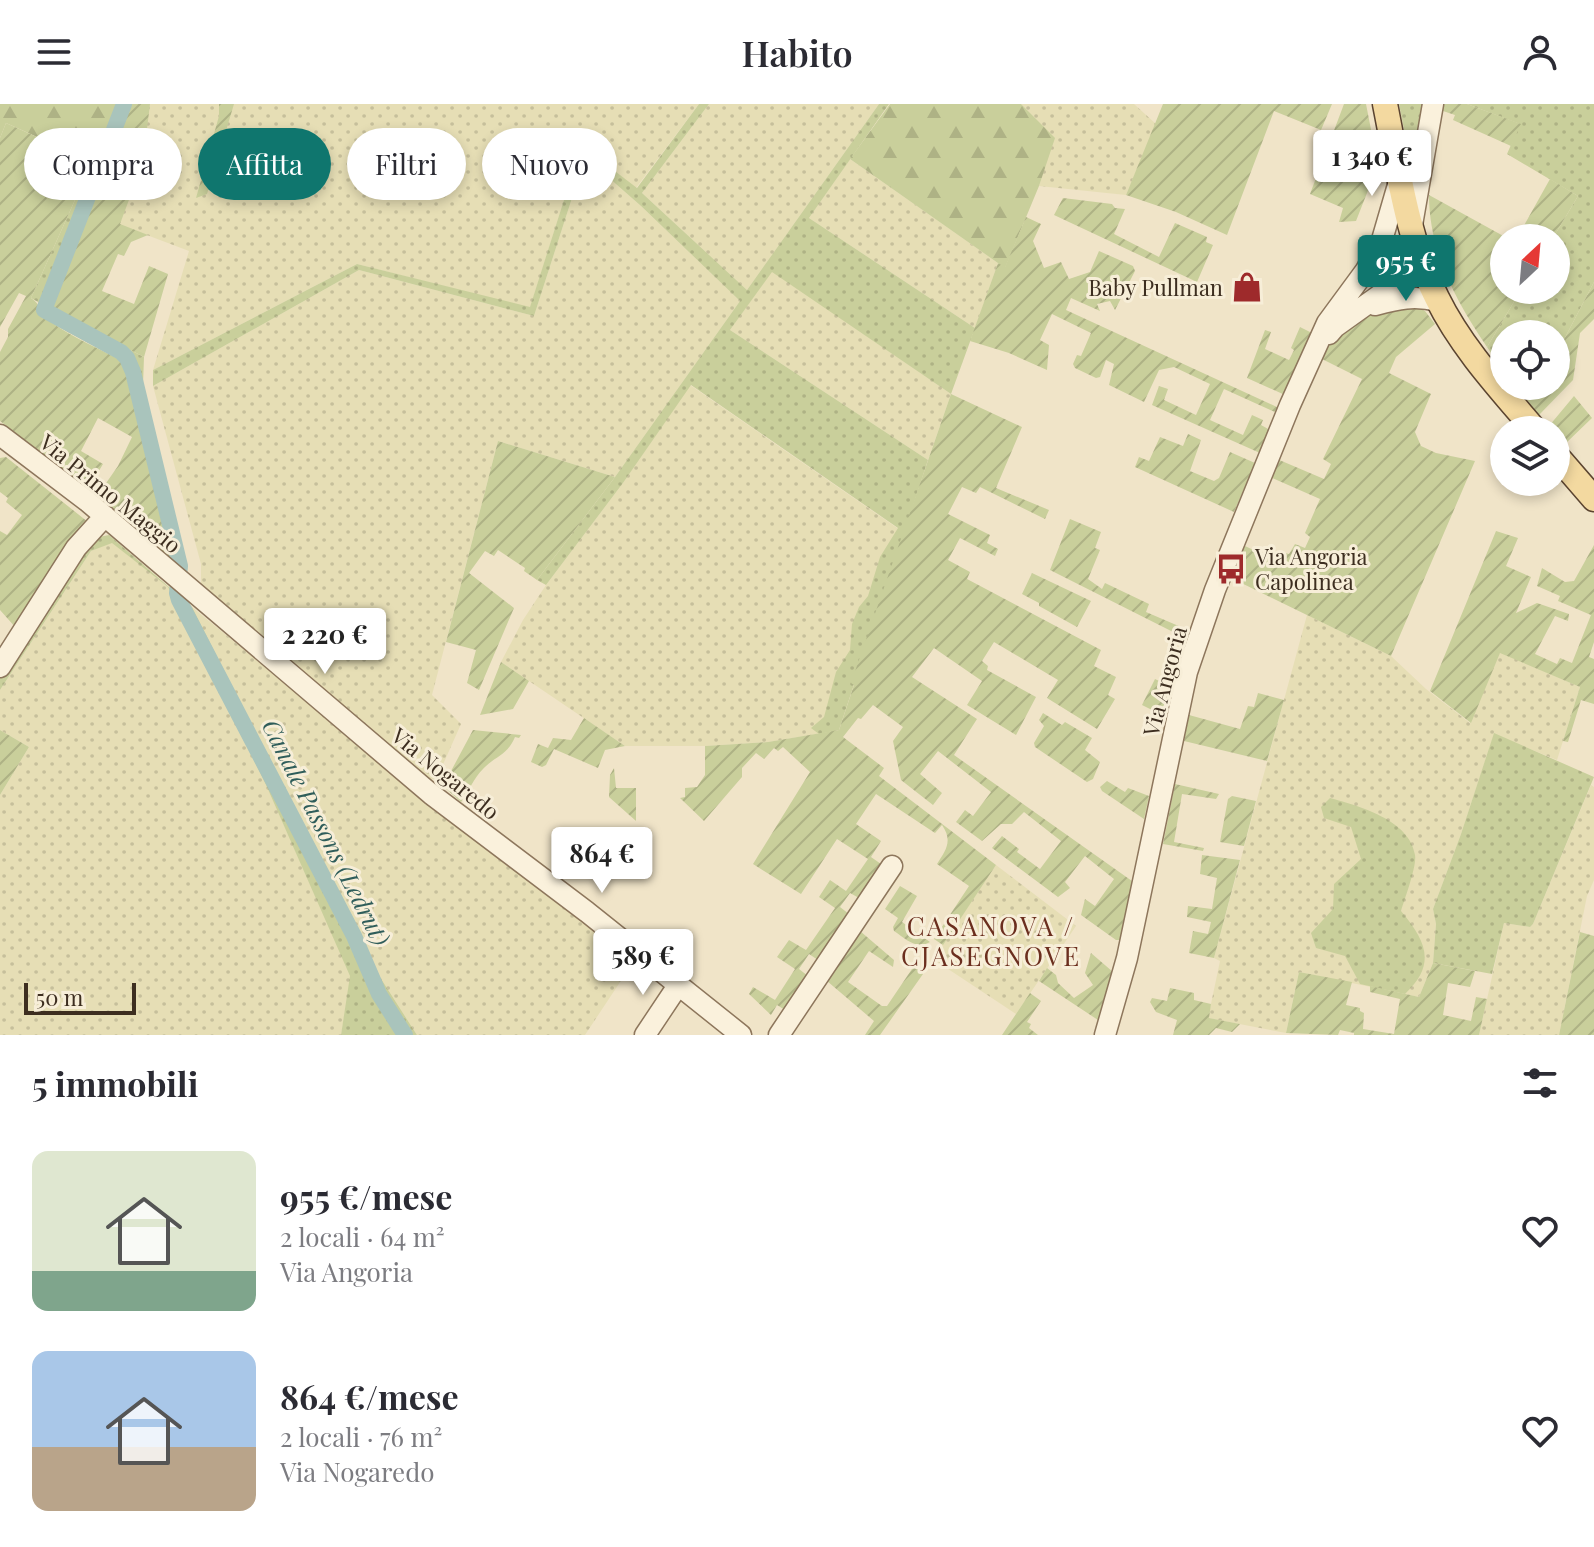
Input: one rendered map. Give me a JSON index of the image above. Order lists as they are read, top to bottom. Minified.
{"streets":{"street":["Via Primo Maggio","Via Angoria","Via Nogaredo"]},"crossings":[["Via Primo Maggio","Via Nogaredo"]],"districts":["CASANOVA / CJASEGNOVE"],"water":["Canale Passons (Ledrut)"],"places":{"shop":["Baby Pullman"],"bus stop":["Via Angoria Capolinea"]},"scale_bar":"50 m","north":"top right","page":{"header":"Habito","chip":["Compra","Affitta","Filtri","Nuovo"],"price":["1 340 €","955 €","2 220 €","864 €","589 €"],"scale":"50 m","heading":"5 immobili","list":[{"name":"955 €/mese","note":"2 locali · 64 m² · Via Angoria"},{"name":"864 €/mese","note":"2 locali · 76 m² · Via Nogaredo"}]}}
